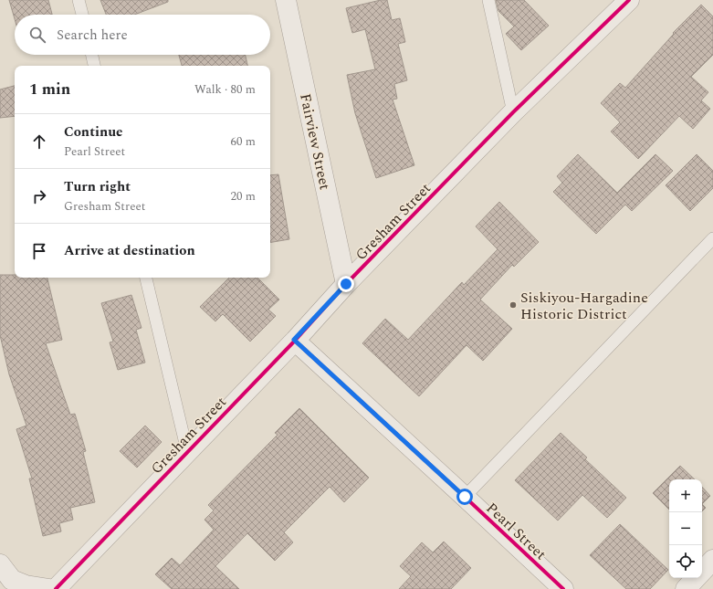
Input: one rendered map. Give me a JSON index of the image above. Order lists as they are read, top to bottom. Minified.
{"streets":{"street":["Fairview Street","Gresham Street","Pearl Street"]},"crossings":[["Fairview Street","Gresham Street"],["Gresham Street","Pearl Street"]],"places":["Siskiyou-Hargadine Historic District"],"page":{"search":"Search here","heading":["1 min","Walk · 80 m"],"list":[["Continue","Pearl Street","60 m"],["Turn right","Gresham Street","20 m"],"Arrive at destination"],"map_buttons":["+","−"]}}
